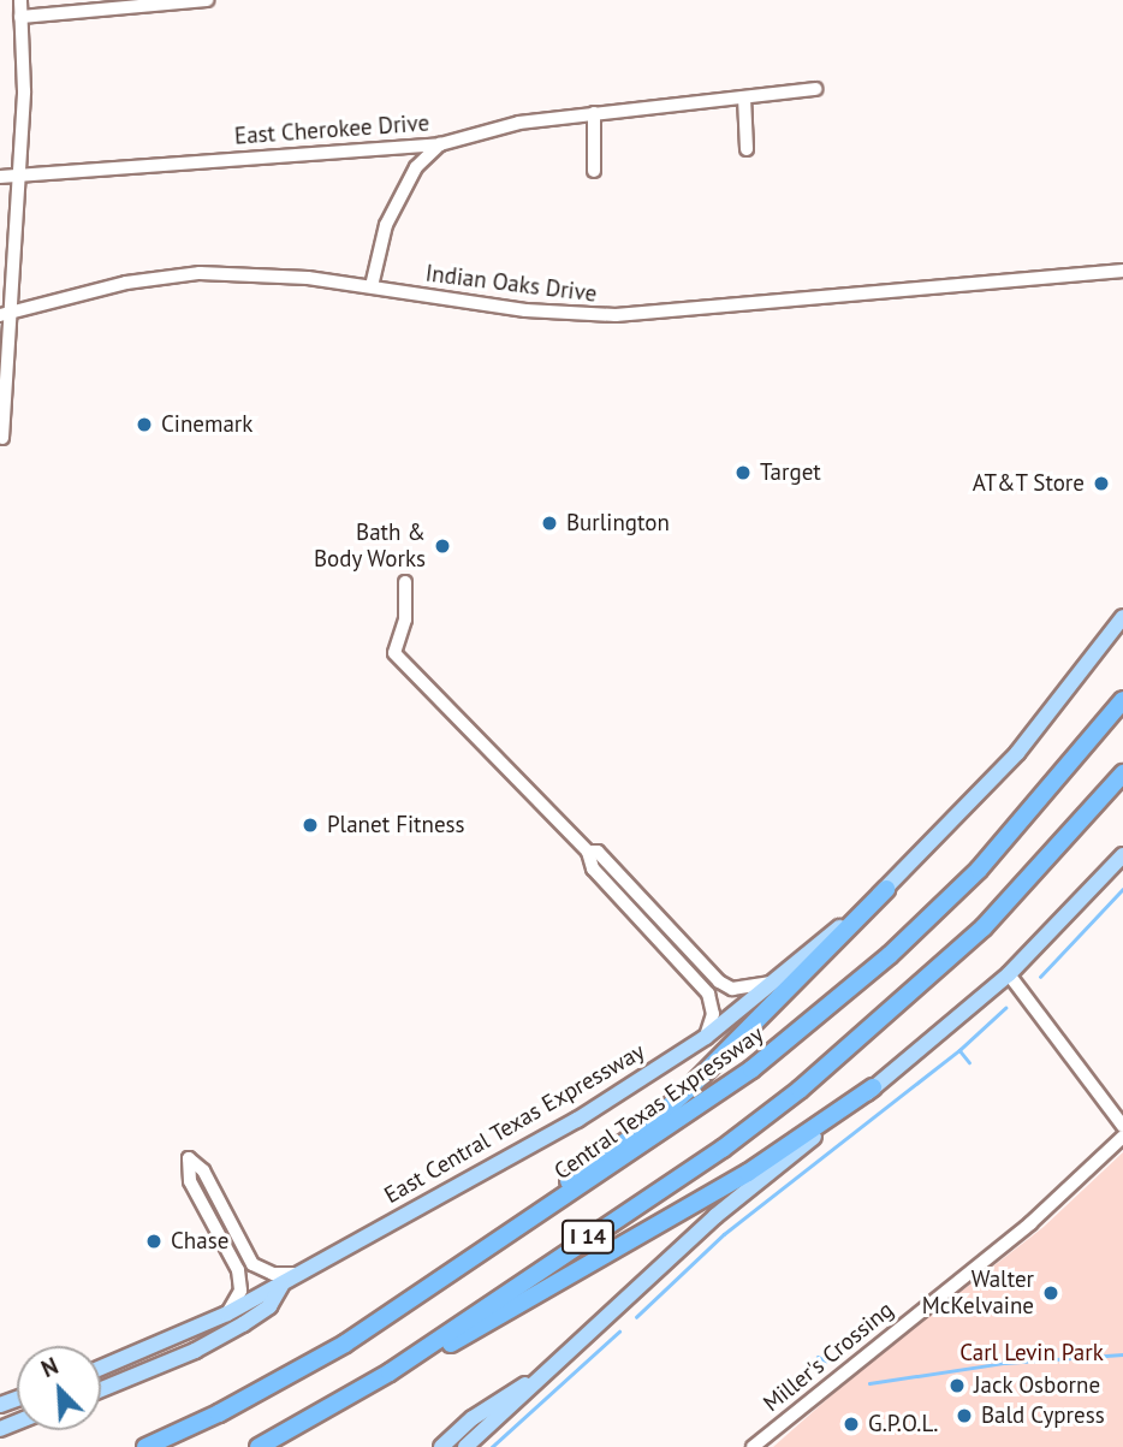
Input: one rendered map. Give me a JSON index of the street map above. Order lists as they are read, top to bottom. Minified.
{"streets":{"highway":["Central Texas Expressway","I 14"],"main road":["East Central Texas Expressway"],"street":["East Cherokee Drive","Indian Oaks Drive","Miller's Crossing"]},"parks":["Carl Levin Park"],"places":["Cinemark","Target","AT&T Store","Burlington","Bath & Body Works","Planet Fitness","Chase","Walter McKelvaine","Jack Osborne","Bald Cypress","G.P.O.L."],"north":"top left"}
